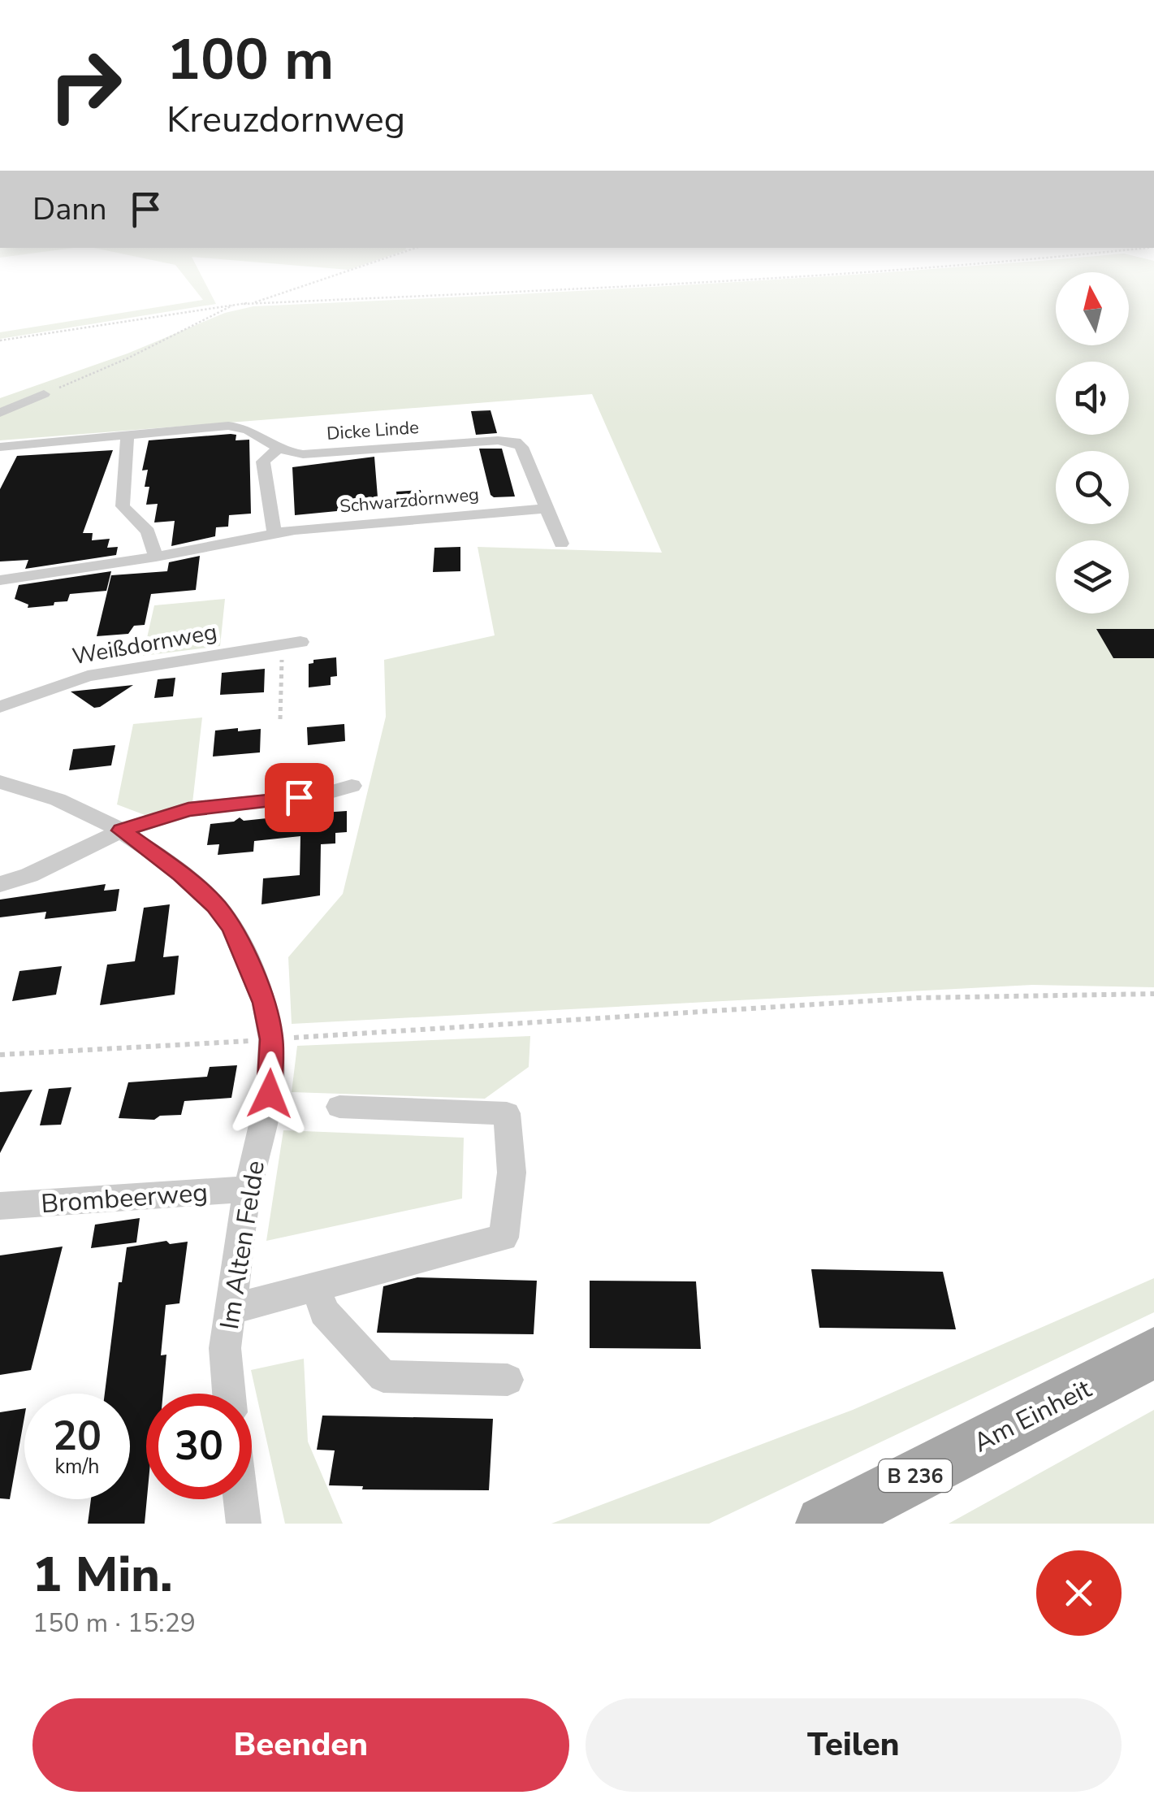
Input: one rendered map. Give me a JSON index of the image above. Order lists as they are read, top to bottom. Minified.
{"streets":{"main road":["Am Einheit","B 236"],"street":["Dicke Linde","Schwarzdornweg","Weißdornweg","Brombeerweg","Im Alten Felde"]},"crossings":[["Dicke Linde","Schwarzdornweg"],["Brombeerweg","Im Alten Felde"]],"north":"top","page":{"turn":["100 m","Kreuzdornweg"],"then":"Dann","speed":"20 km/h","limit":"30","heading":["1 Min.","150 m · 15:29"],"buttons":["Beenden","Teilen"]}}
